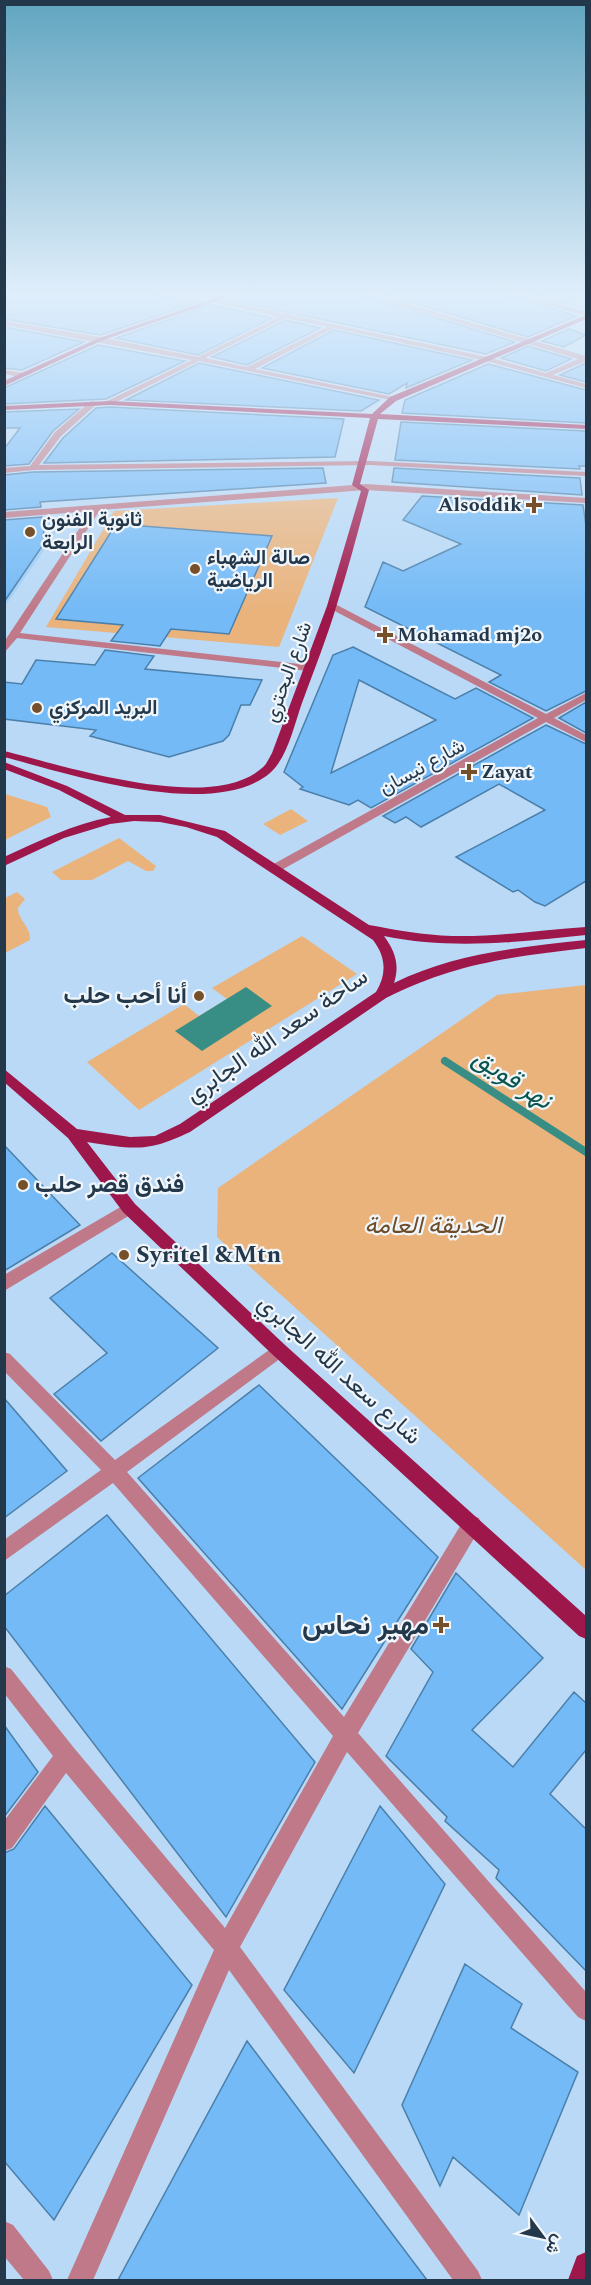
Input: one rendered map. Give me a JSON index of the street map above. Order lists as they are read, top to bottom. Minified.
{"streets":{"main road":["شارع البحتري","ساحة سعد الله الجابري","شارع سعد الله الجابري"],"street":["شارع نيسان"]},"crossings":[["شارع نيسان","ساحة سعد الله الجابري"],["ساحة سعد الله الجابري","شارع سعد الله الجابري"]],"water":["نهر قويق"],"parks":["الحديقة العامة"],"places":{"health":["Alsoddik","Mohamad mj2o","Zayat","مهير نحاس"],"other":["ثانوية الفنون الرابعة","صالة الشهباء الرياضية","البريد المركزي","أنا أحب حلب","فندق قصر حلب","Syritel &Mtn"]},"north":"bottom right"}
